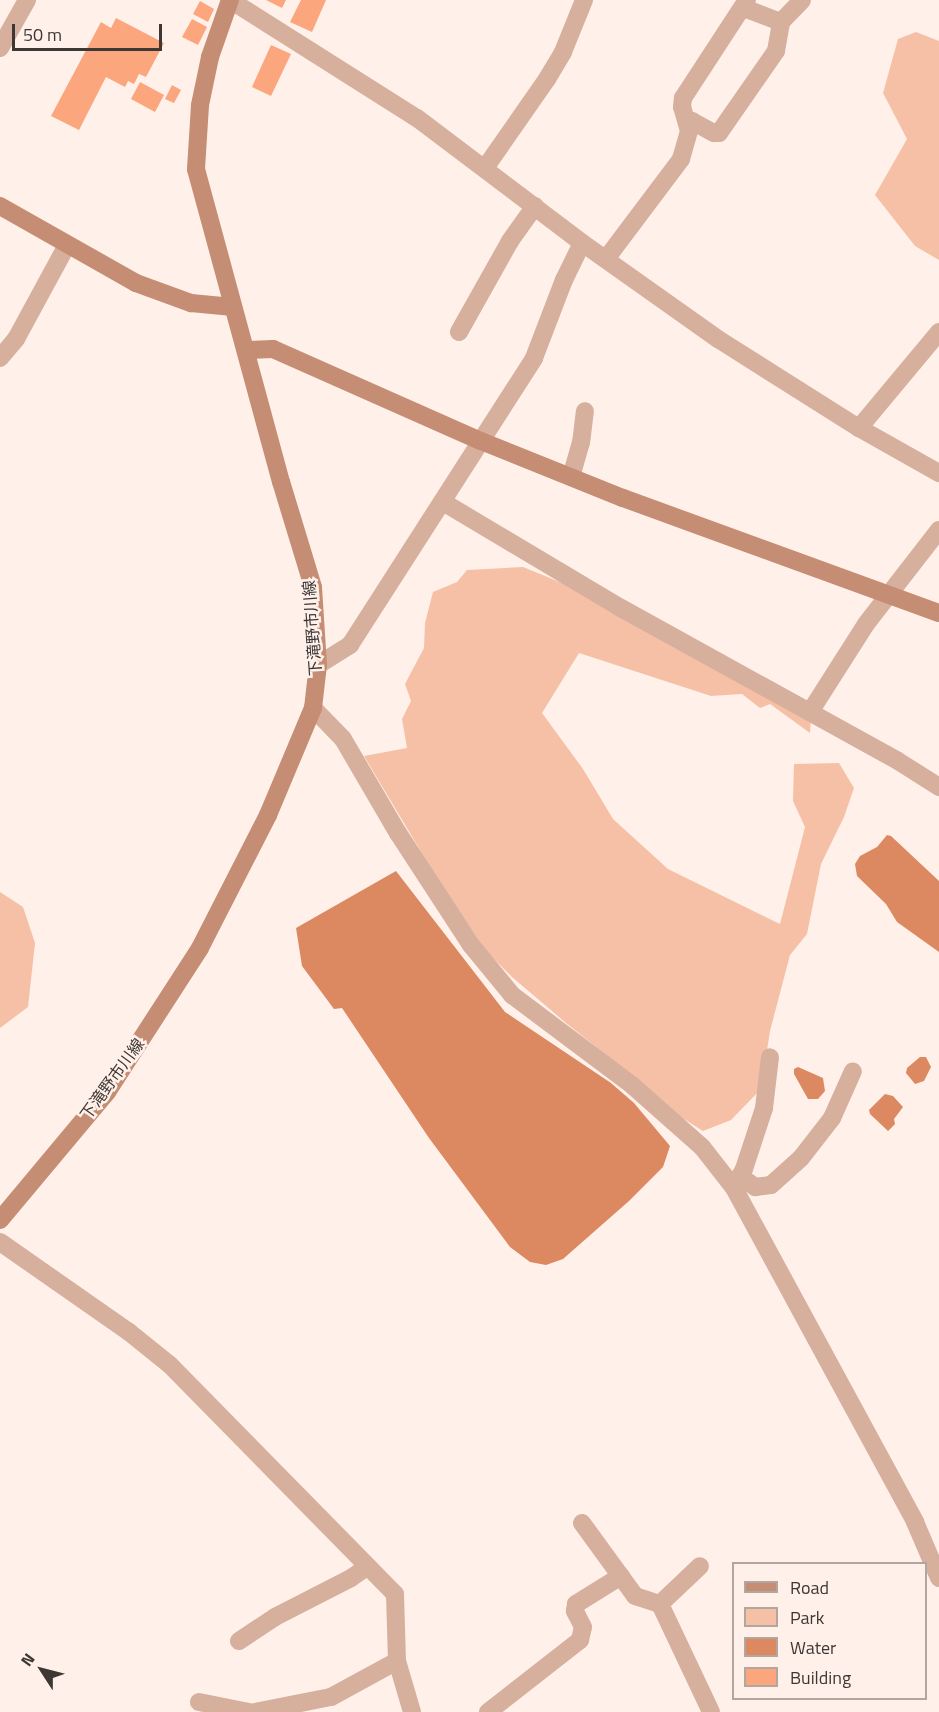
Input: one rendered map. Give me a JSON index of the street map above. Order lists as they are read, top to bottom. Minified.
{"streets":{"main road":["下滝野市川線"]},"legend":["Road","Park","Water","Building"],"scale_bar":"50 m","north":"top left"}
